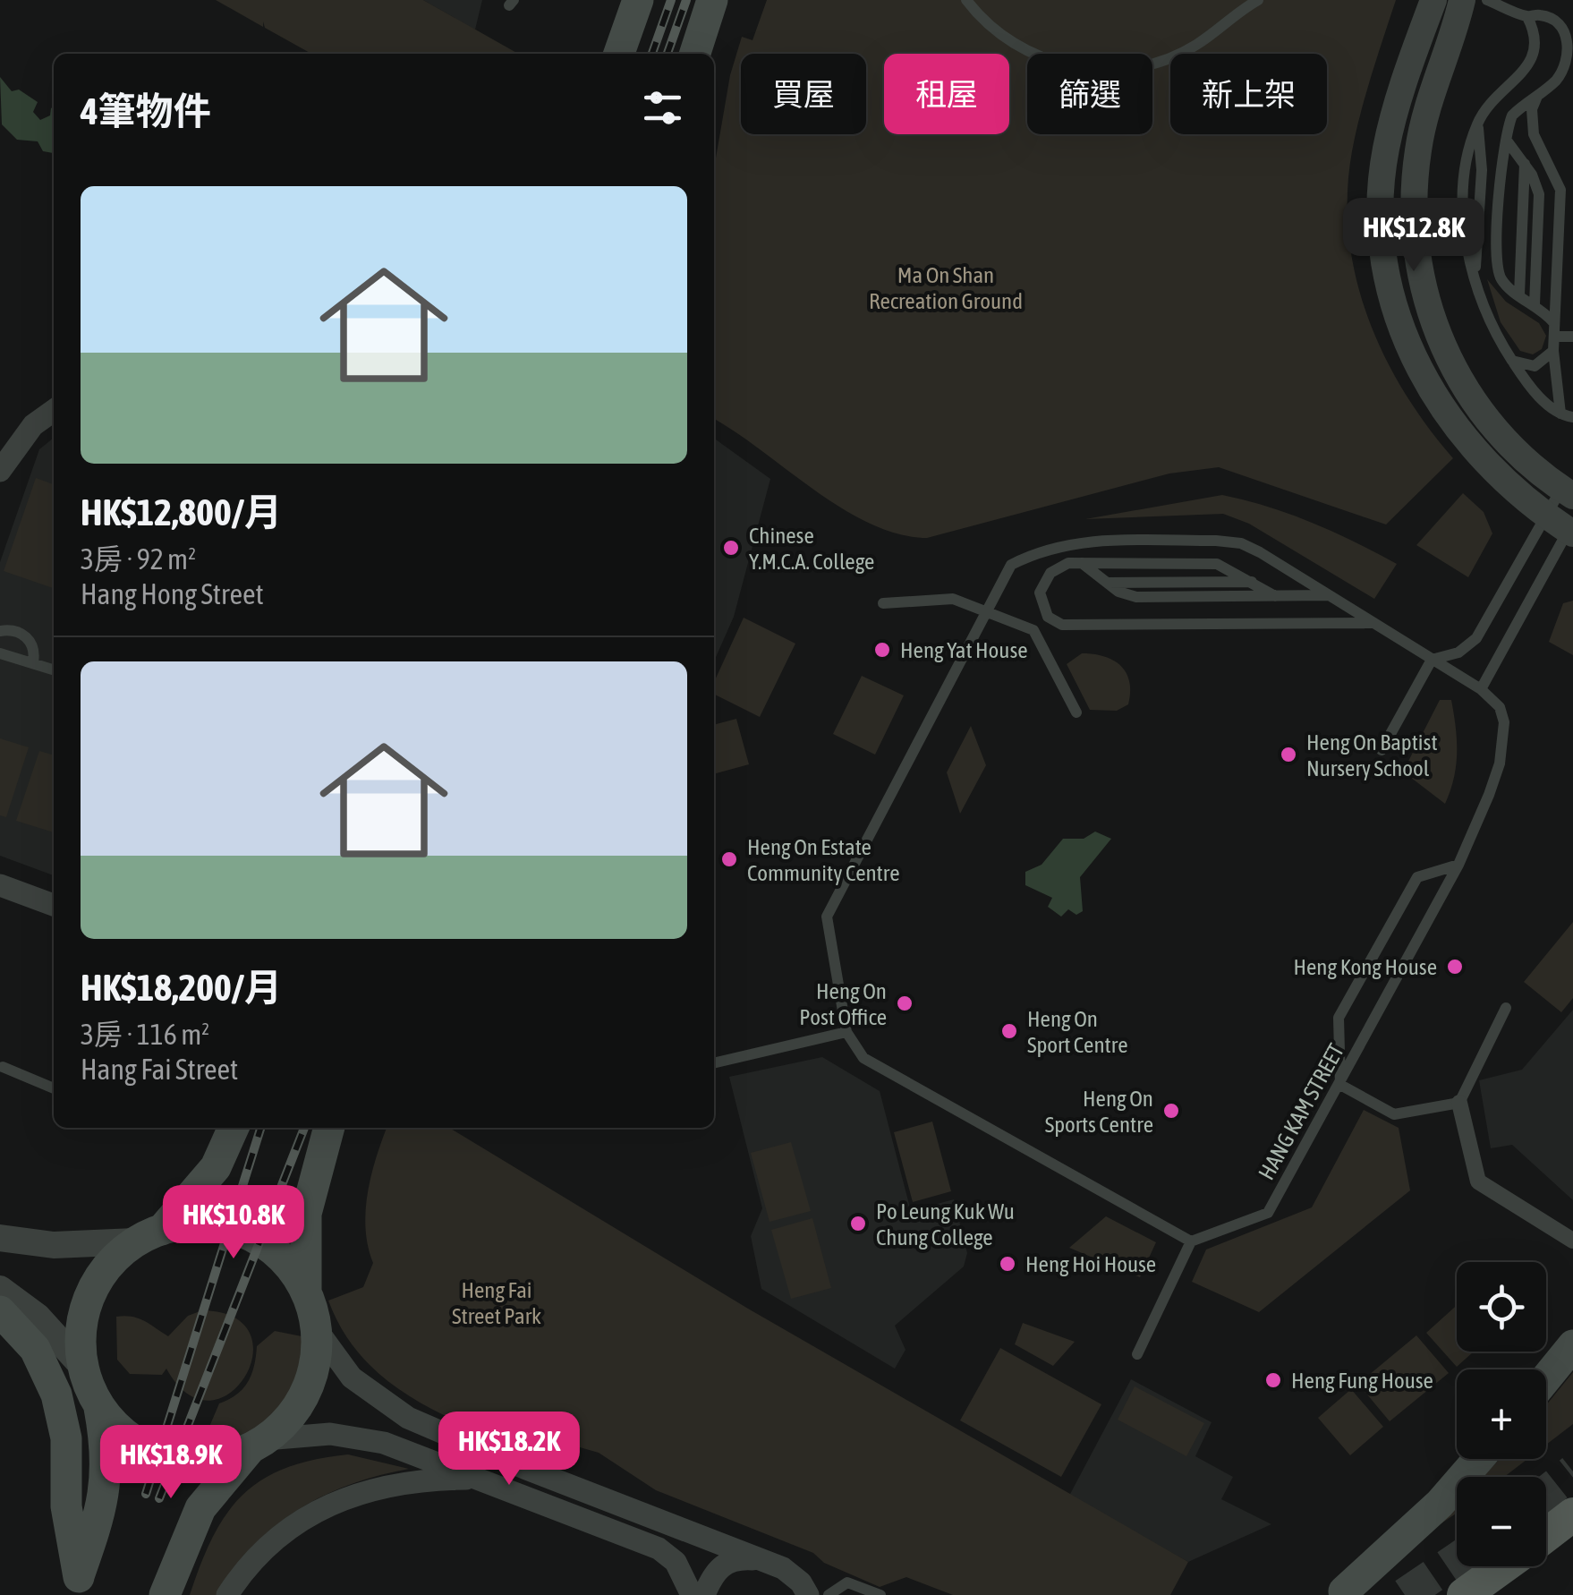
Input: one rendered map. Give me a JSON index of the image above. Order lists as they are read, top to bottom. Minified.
{"streets":{"lane":["HANG KAM STREET"]},"parks":["Ma On Shan Recreation Ground","Heng Fai Street Park"],"places":["Chinese Y.M.C.A. College","Heng Yat House","Heng On Baptist Nursery School","Heng On Estate Community Centre","Heng Kong House","Heng On Post Office","Heng On Sport Centre","Heng On Sports Centre","Po Leung Kuk Wu Chung College","Heng Hoi House","Heng Fung House"],"page":{"chip":["買屋","租屋","篩選","新上架"],"heading":"4筆物件","list":[{"name":"HK$12,800/月","note":"3房 · 92 m² · Hang Hong Street"},{"name":"HK$18,200/月","note":"3房 · 116 m² · Hang Fai Street"}],"price":["HK$12.8K","HK$10.8K","HK$18.2K","HK$18.9K"],"map_buttons":["+","−"]}}
